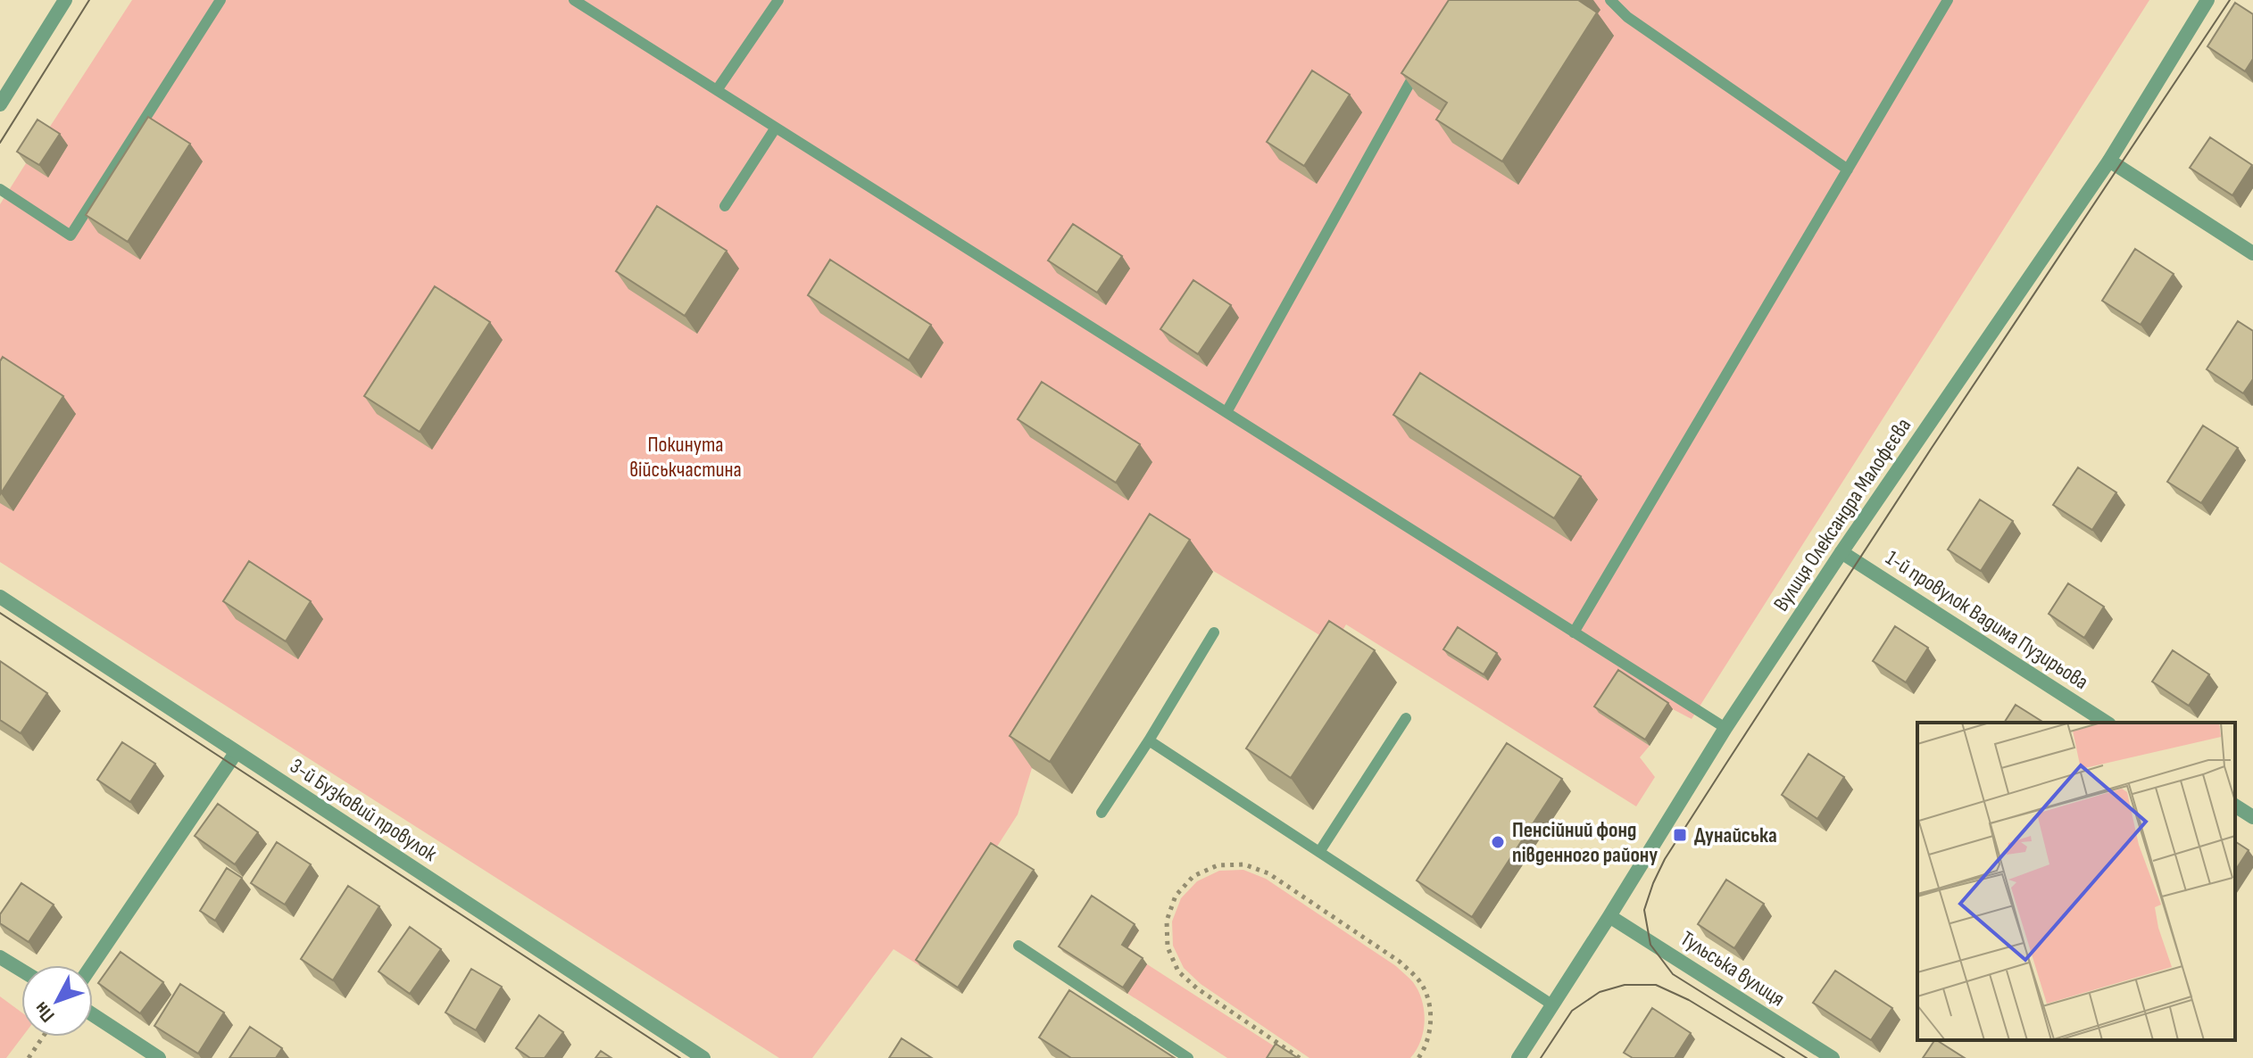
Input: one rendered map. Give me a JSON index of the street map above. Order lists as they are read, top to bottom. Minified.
{"streets":{"street":["Вулиця Олександра Малофєєва","1-й провулок Вадима Пузирьова","3-й Бузковий провулок","Тульська вулиця"]},"crossings":[["Вулиця Олександра Малофєєва","1-й провулок Вадима Пузирьова"],["Вулиця Олександра Малофєєва","Тульська вулиця"]],"parks":["Покинута військчастина"],"places":{"transit":["Дунайська"],"other":["Пенсійний фонд південного району"]},"north":"bottom left"}
